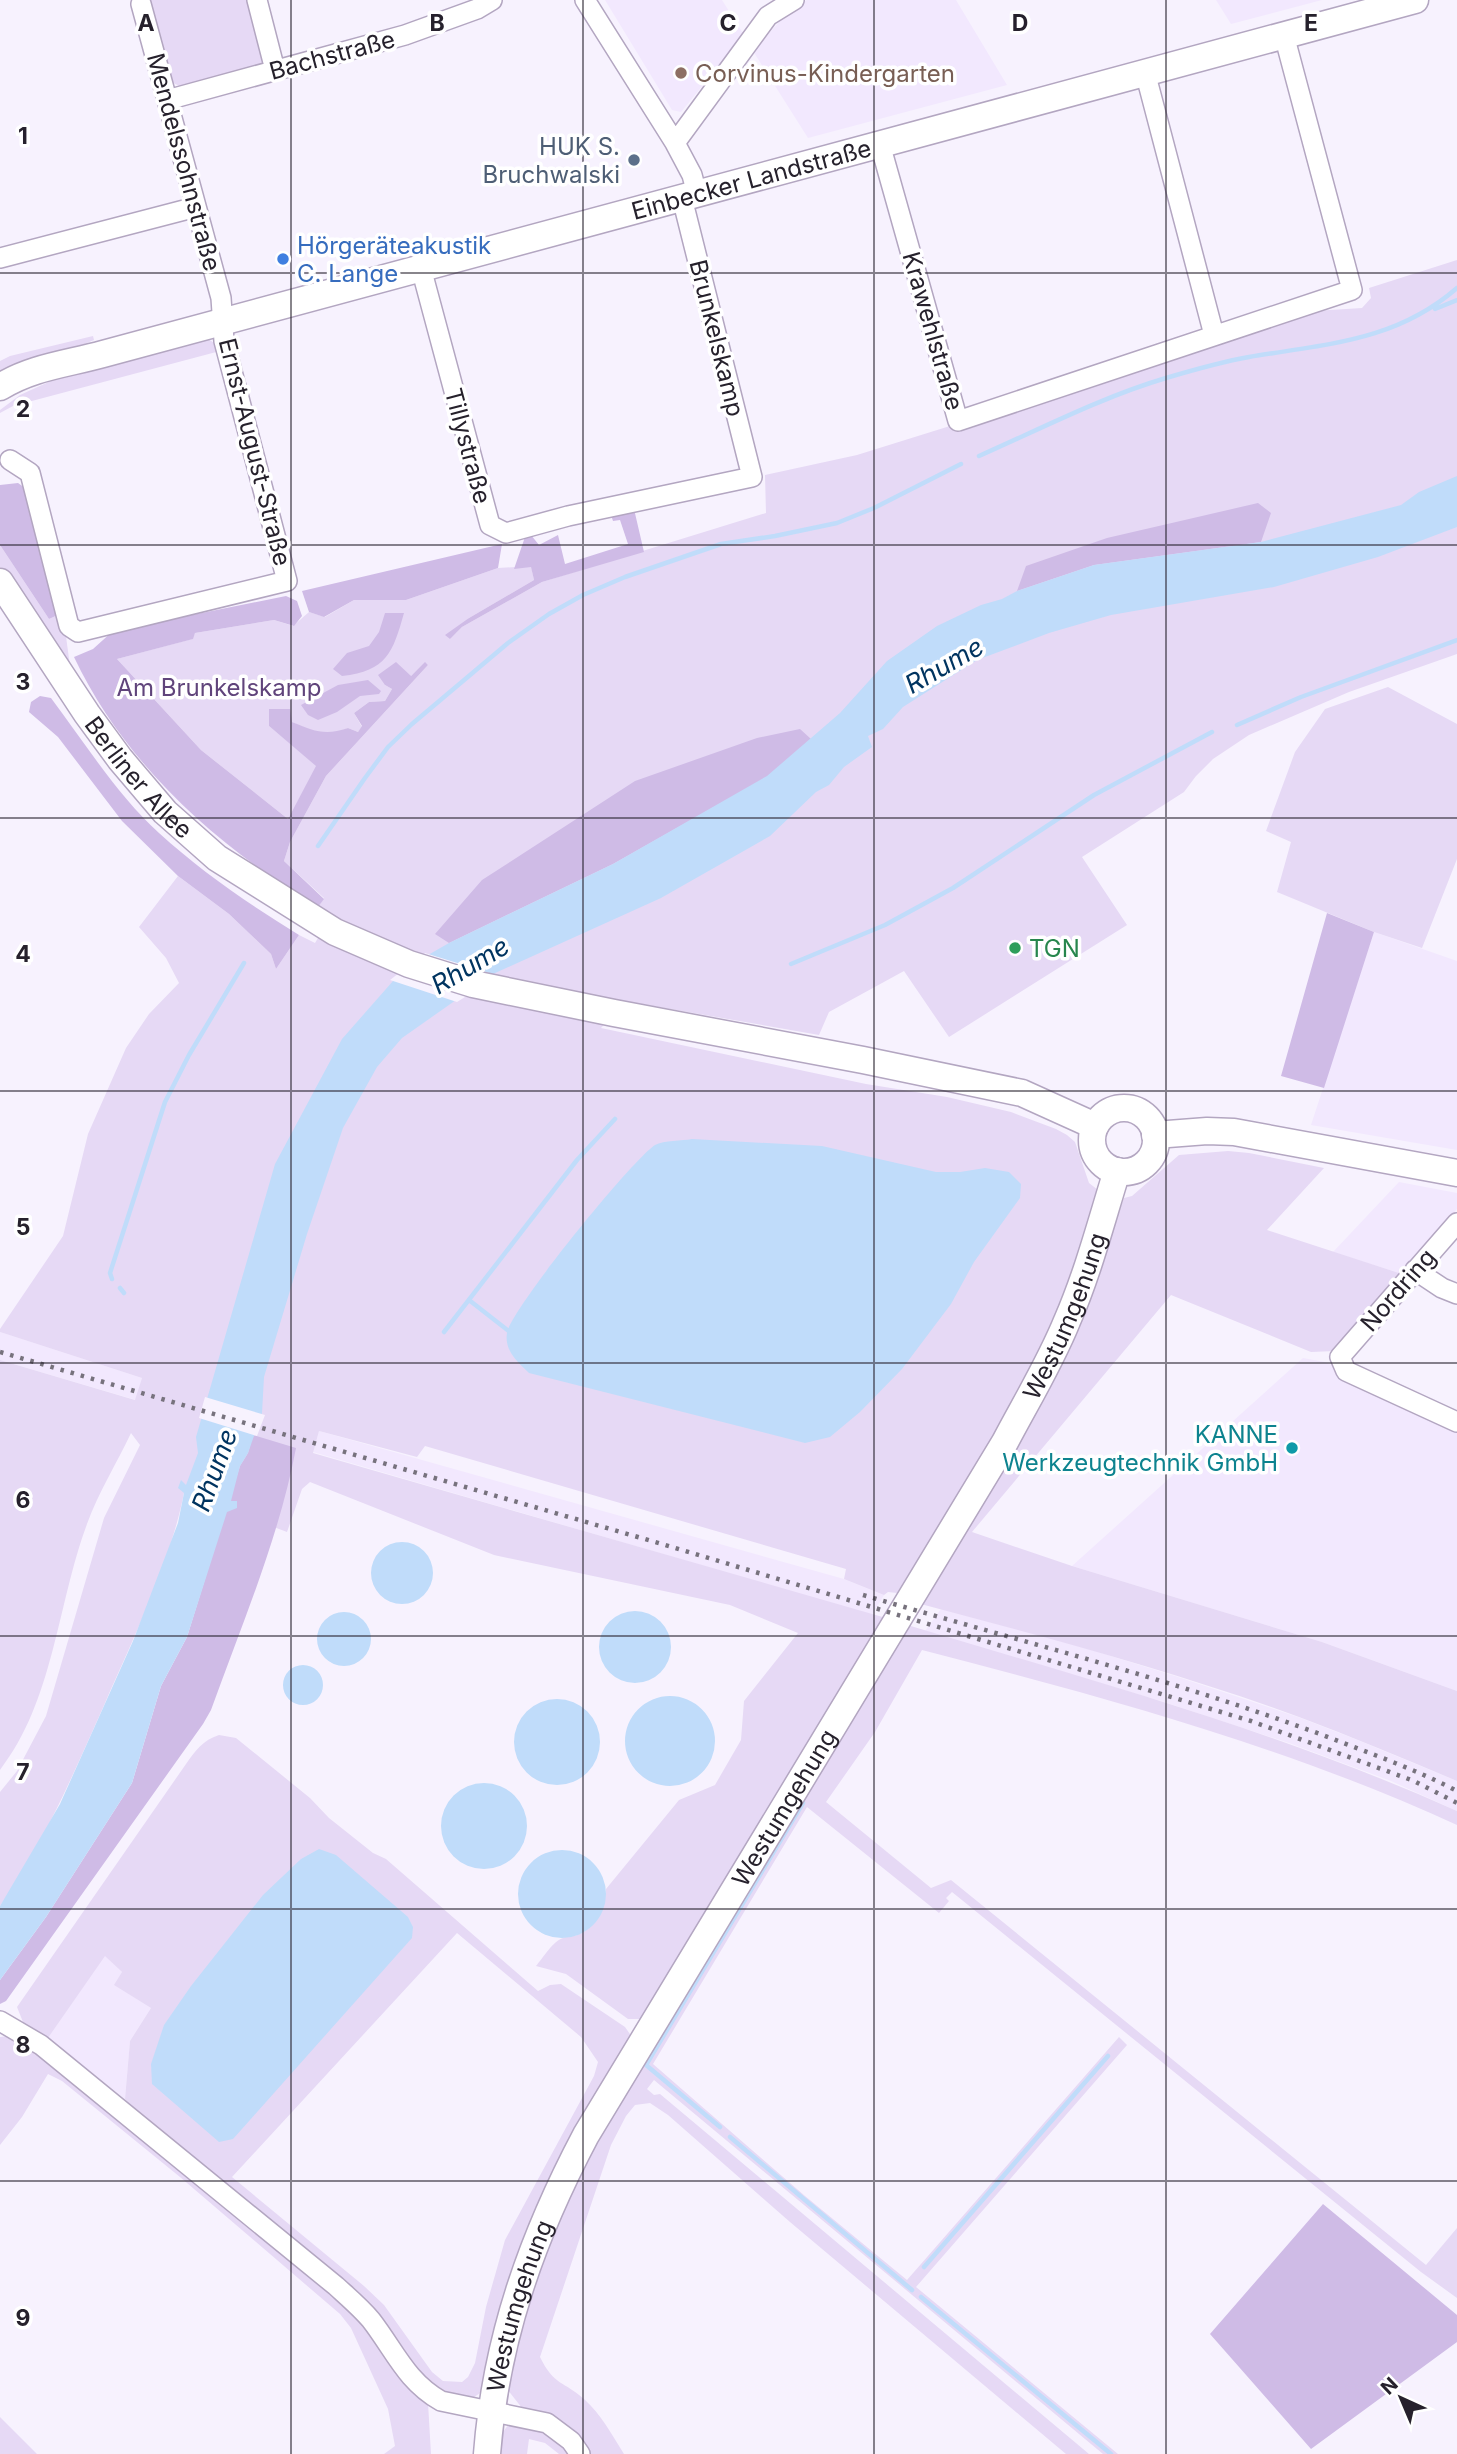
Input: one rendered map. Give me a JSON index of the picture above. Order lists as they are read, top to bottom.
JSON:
{
  "streets": {
    "main road": ["Einbecker Landstraße", "Berliner Allee", "Westumgehung"],
    "street": [
      "Bachstraße",
      "Mendelssohnstraße",
      "Krawehlstraße",
      "Brunkelskamp",
      "Tillystraße",
      "Ernst-August-Straße",
      "Nordring"
    ]
  },
  "crossings": [
    ["Bachstraße", "Mendelssohnstraße"],
    ["Mendelssohnstraße", "Einbecker Landstraße"],
    ["Mendelssohnstraße", "Ernst-August-Straße"],
    ["Einbecker Landstraße", "Krawehlstraße"],
    ["Einbecker Landstraße", "Brunkelskamp"],
    ["Einbecker Landstraße", "Tillystraße"],
    ["Einbecker Landstraße", "Ernst-August-Straße"],
    ["Brunkelskamp", "Tillystraße"],
    ["Berliner Allee", "Westumgehung"]
  ],
  "water": ["Rhume"],
  "parks": ["Am Brunkelskamp"],
  "places": [
    "Corvinus-Kindergarten",
    "HUK S. Bruchwalski",
    "Hörgeräteakustik C. Lange",
    "TGN",
    "KANNE Werkzeugtechnik GmbH"
  ],
  "north": "top left",
  "grid": {
    "columns": [
      "A",
      "B",
      "C",
      "D",
      "E"
    ],
    "rows": [
      "1",
      "2",
      "3",
      "4",
      "5",
      "6",
      "7",
      "8",
      "9"
    ]
  }
}
